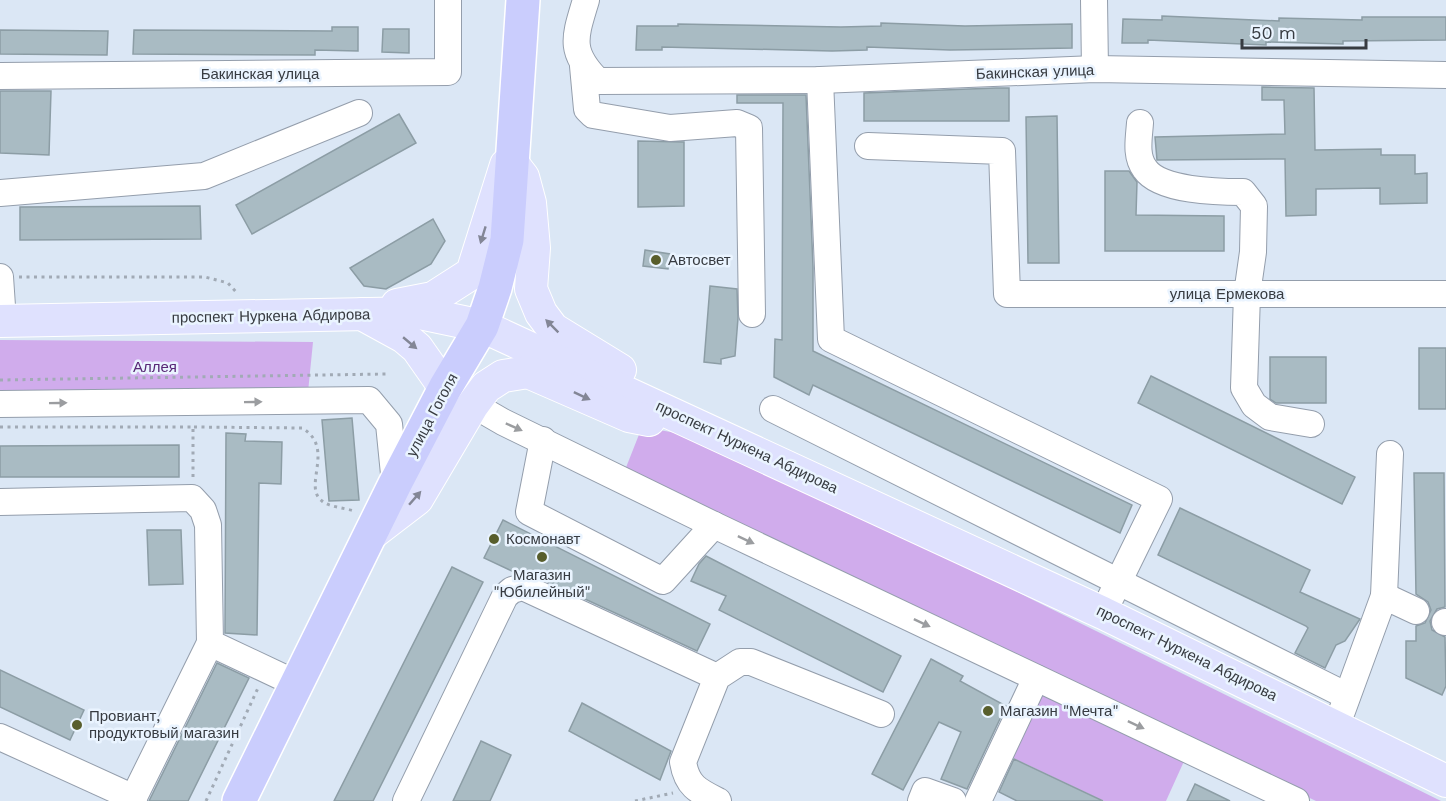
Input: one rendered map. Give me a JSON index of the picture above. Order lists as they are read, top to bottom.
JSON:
{
  "streets": {
    "highway": ["улица Гоголя"],
    "main road": ["проспект Нуркена Абдирова"],
    "street": ["Бакинская улица", "улица Ермекова"]
  },
  "crossings": [
    ["проспект Нуркена Абдирова", "улица Гоголя"]
  ],
  "parks": ["Аллея"],
  "places": [
    "Автосвет",
    "Космонавт",
    "Магазин \"Юбилейный\"",
    "Магазин \"Мечта\"",
    "Провиант, продуктовый магазин"
  ],
  "scale_bar": "50 m"
}
